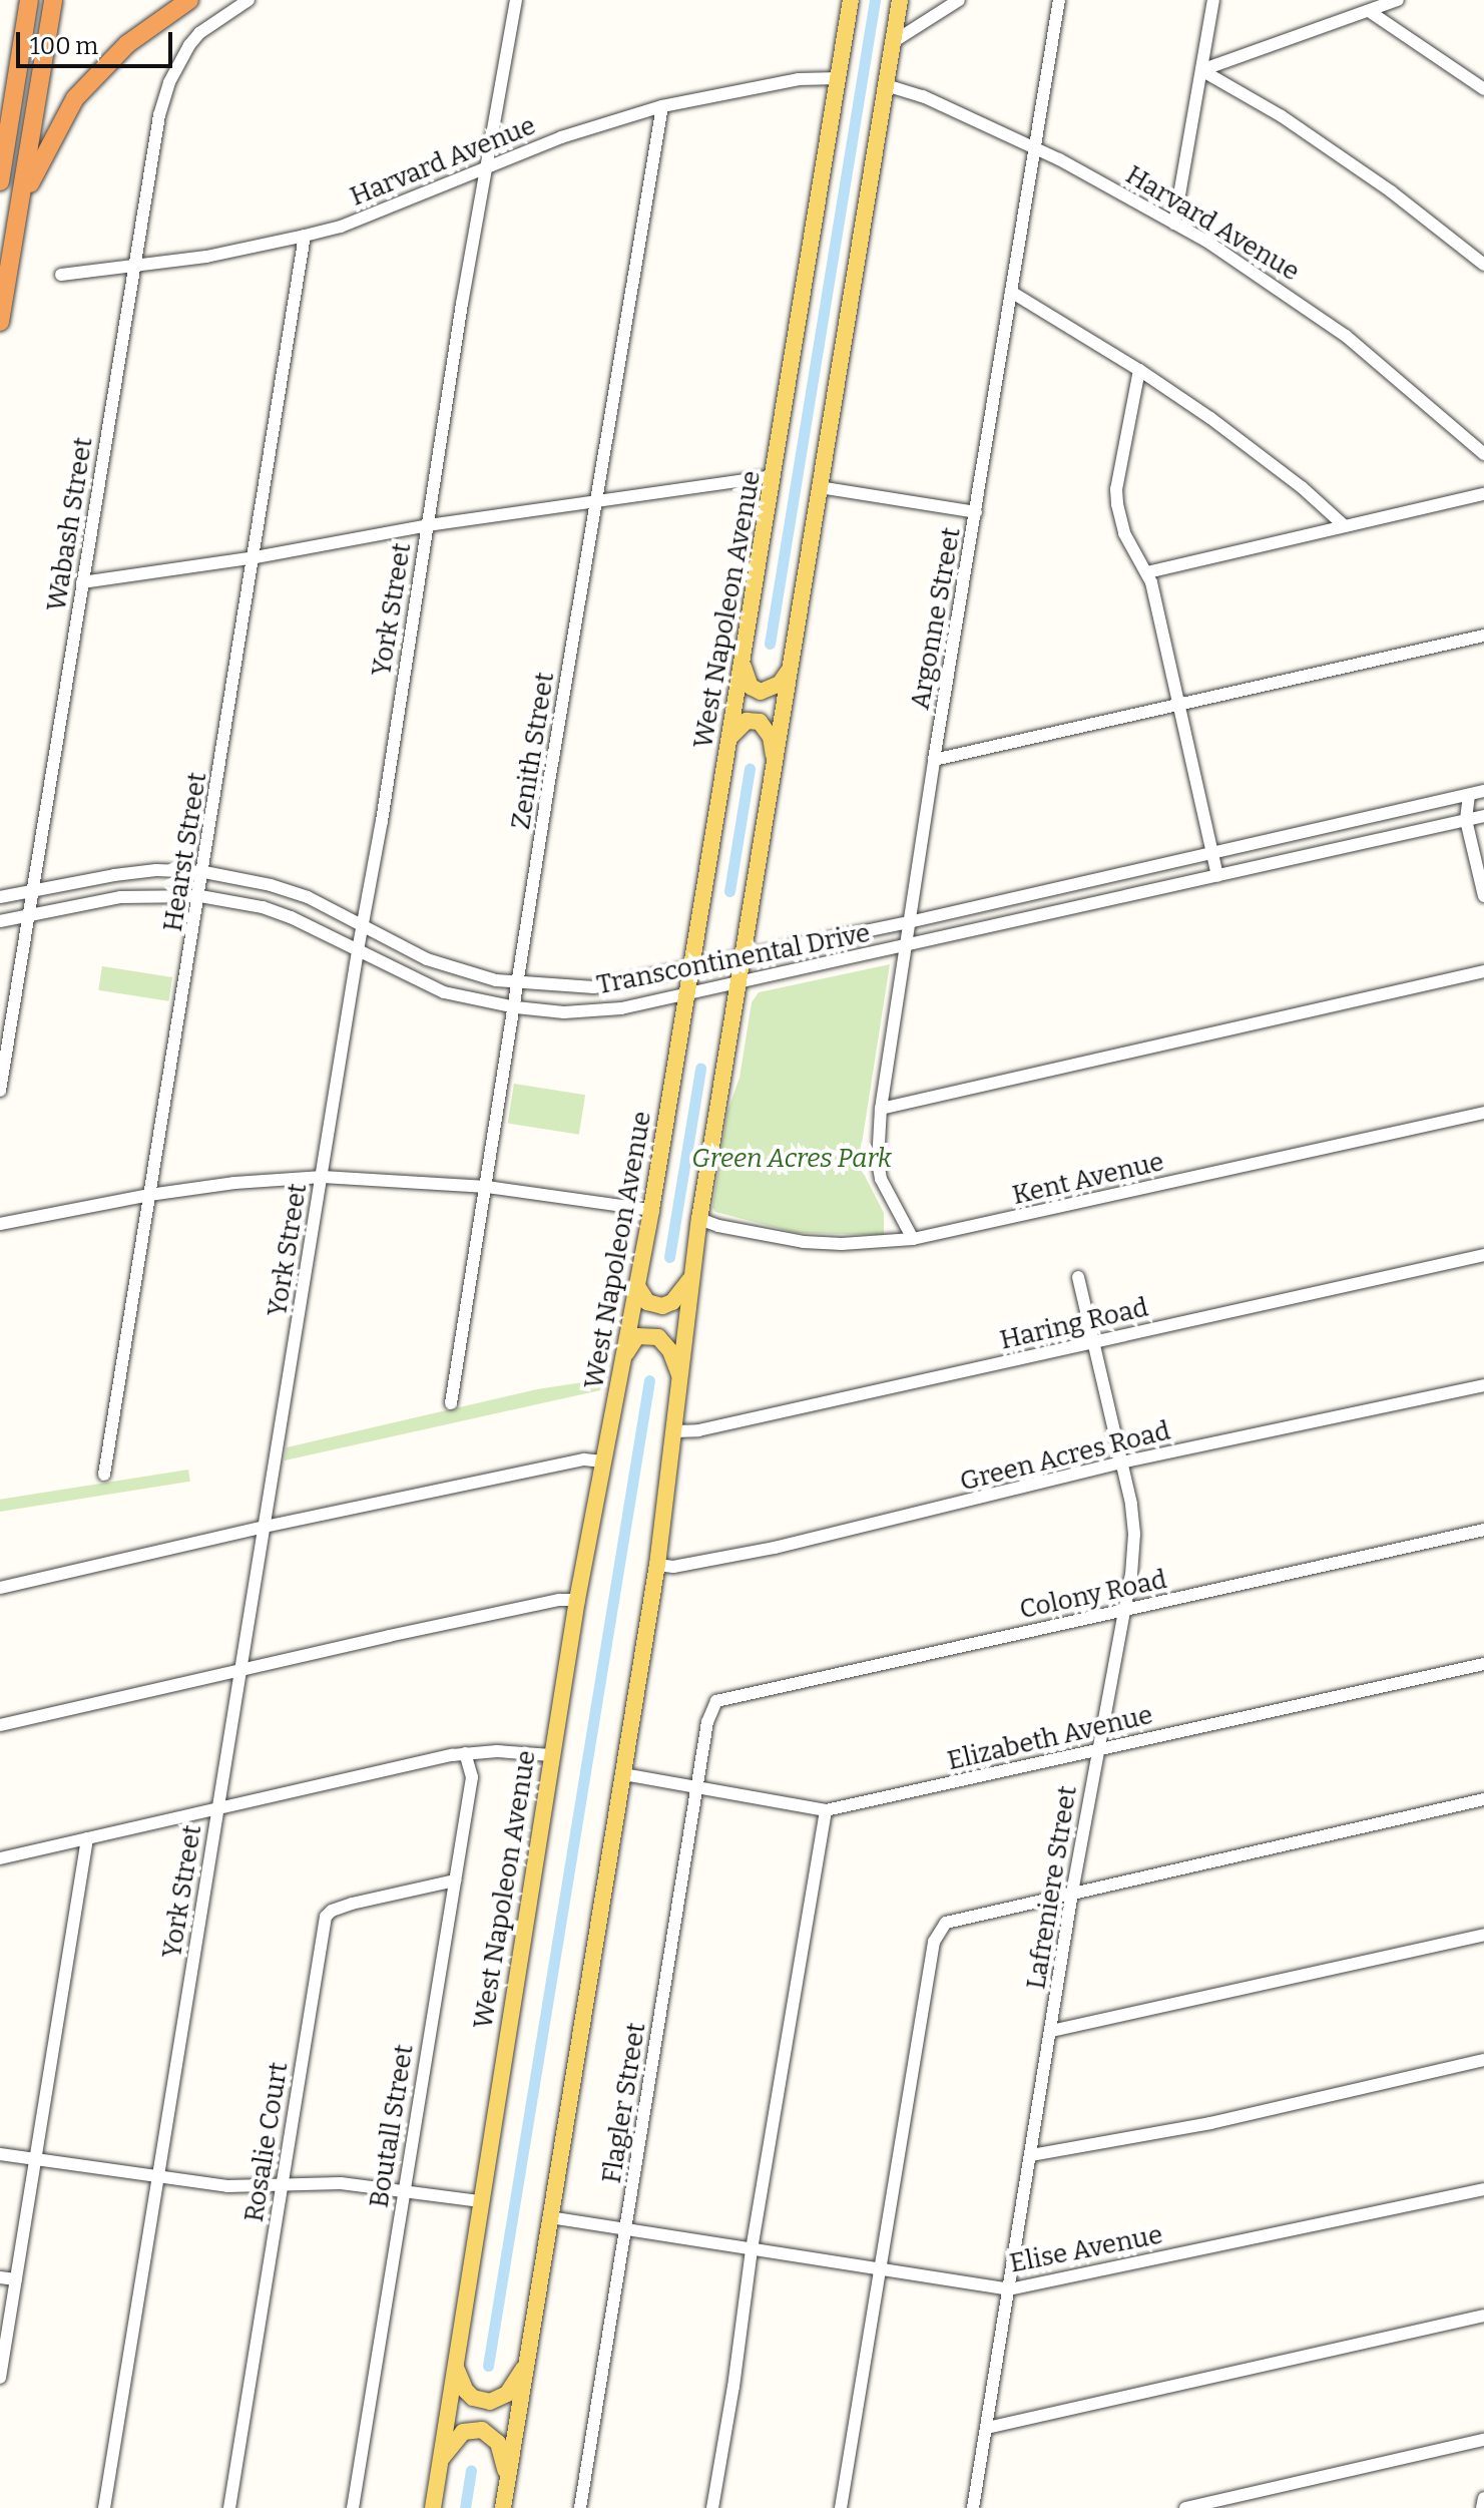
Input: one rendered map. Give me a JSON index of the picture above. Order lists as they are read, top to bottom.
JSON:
{
  "streets": {
    "main road": ["West Napoleon Avenue"],
    "street": [
      "Harvard Avenue",
      "Wabash Street",
      "York Street",
      "Argonne Street",
      "Zenith Street",
      "Hearst Street",
      "Transcontinental Drive",
      "Kent Avenue",
      "Haring Road",
      "Green Acres Road",
      "Colony Road",
      "Elizabeth Avenue",
      "Lafreniere Street",
      "Flagler Street",
      "Boutall Street",
      "Rosalie Court",
      "Elise Avenue"
    ]
  },
  "crossings": [
    ["Harvard Avenue", "Wabash Street"],
    ["Harvard Avenue", "York Street"],
    ["Harvard Avenue", "West Napoleon Avenue"],
    ["Harvard Avenue", "Argonne Street"],
    ["Harvard Avenue", "Zenith Street"],
    ["Harvard Avenue", "Hearst Street"],
    ["Wabash Street", "Transcontinental Drive"],
    ["York Street", "Transcontinental Drive"],
    ["West Napoleon Avenue", "Transcontinental Drive"],
    ["Argonne Street", "Transcontinental Drive"],
    ["Argonne Street", "Kent Avenue"],
    ["Zenith Street", "Transcontinental Drive"],
    ["Hearst Street", "Transcontinental Drive"],
    ["Haring Road", "Lafreniere Street"],
    ["Green Acres Road", "Lafreniere Street"],
    ["Colony Road", "Lafreniere Street"],
    ["Colony Road", "Flagler Street"],
    ["Elizabeth Avenue", "Lafreniere Street"],
    ["Elizabeth Avenue", "Flagler Street"],
    ["Lafreniere Street", "Elise Avenue"],
    ["Flagler Street", "Elise Avenue"],
    ["Boutall Street", "Rosalie Court"]
  ],
  "parks": ["Green Acres Park"],
  "scale_bar": "100 m"
}
